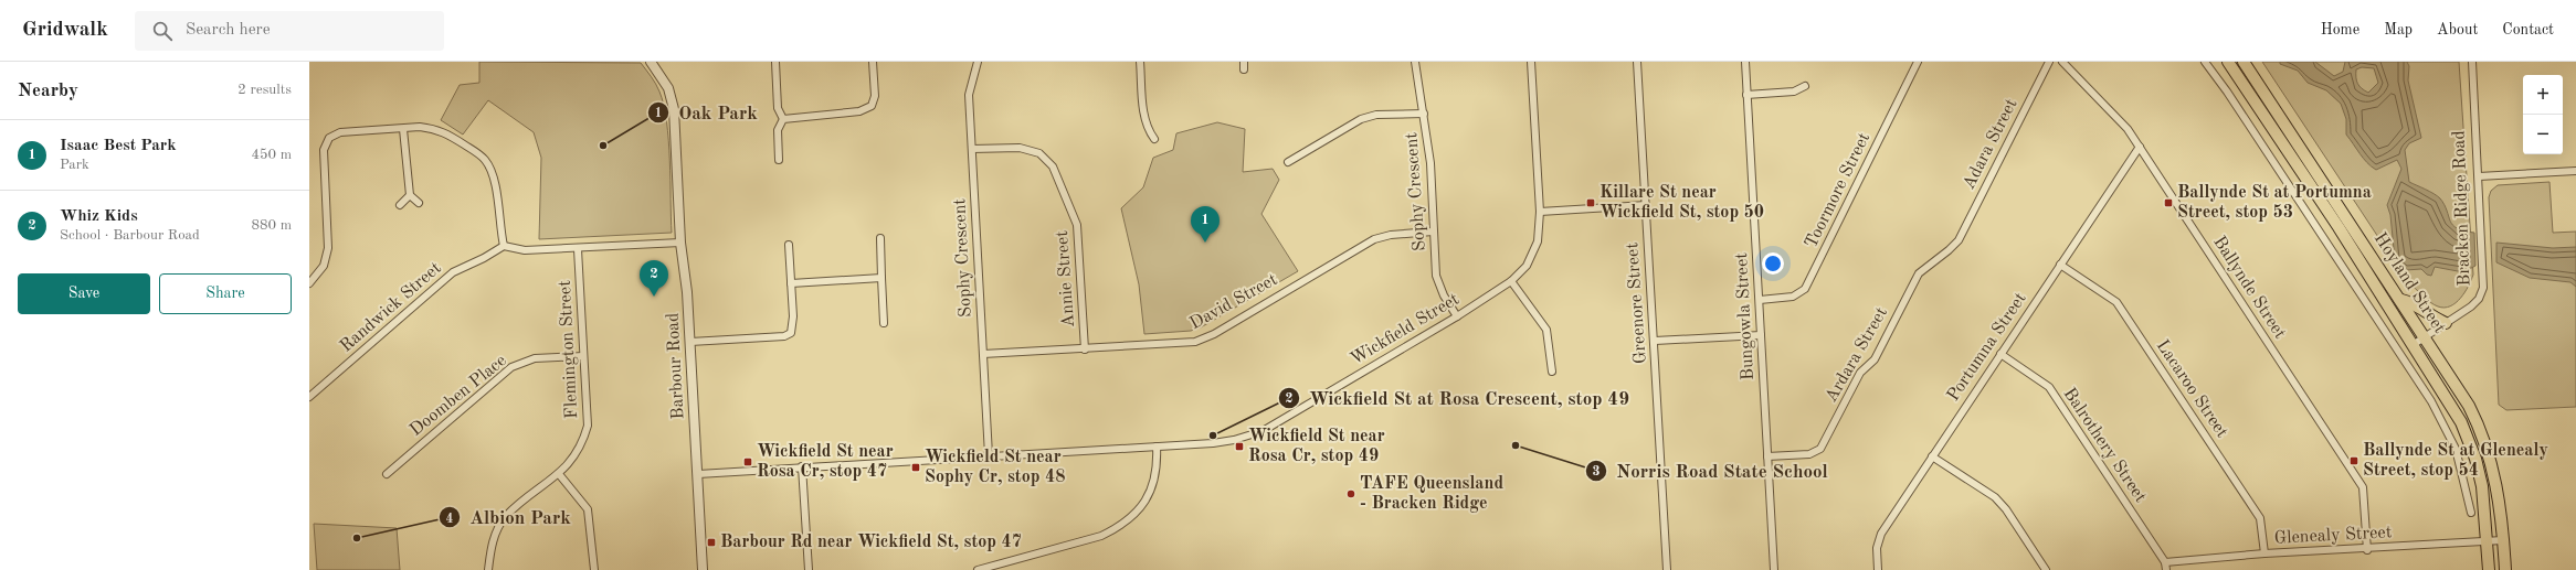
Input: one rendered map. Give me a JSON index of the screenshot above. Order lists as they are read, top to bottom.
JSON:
{
  "streets": {
    "main road": ["Hoyland Street"],
    "street": [
      "Adara Street",
      "Toormore Street",
      "Sophy Crescent",
      "Bracken Ridge Road",
      "Annie Street",
      "Ballynde Street",
      "David Street",
      "Greenore Street",
      "Randwick Street",
      "Bungowla Street",
      "Wickfield Street",
      "Portumna Street",
      "Flemington Street",
      "Ardara Street",
      "Barbour Road",
      "Lacaroo Street",
      "Doomben Place",
      "Balrothery Street",
      "Glenealy Street"
    ]
  },
  "crossings": [
    ["Adara Street", "Ardara Street"],
    ["Toormore Street", "Bungowla Street"],
    ["Sophy Crescent", "Annie Street"],
    ["Sophy Crescent", "David Street"],
    ["Sophy Crescent", "Wickfield Street"],
    ["Bracken Ridge Road", "Hoyland Street"],
    ["Annie Street", "David Street"],
    ["Hoyland Street", "Glenealy Street"],
    ["Ballynde Street", "Portumna Street"],
    ["Ballynde Street", "Glenealy Street"],
    ["Bungowla Street", "Ardara Street"],
    ["Wickfield Street", "Barbour Road"],
    ["Portumna Street", "Lacaroo Street"],
    ["Portumna Street", "Balrothery Street"],
    ["Flemington Street", "Doomben Place"],
    ["Lacaroo Street", "Glenealy Street"],
    ["Balrothery Street", "Glenealy Street"]
  ],
  "places": {
    "other": [
      "Oak Park",
      "Wickfield St at Rosa Crescent, stop 49",
      "Norris Road State School",
      "TAFE Queensland - Bracken Ridge",
      "Albion Park"
    ],
    "transit": [
      "Killare St near Wickfield St, stop 50",
      "Ballynde St at Portumna Street, stop 53",
      "Wickfield St near Rosa Cr, stop 49",
      "Ballynde St at Glenealy Street, stop 54",
      "Wickfield St near Rosa Cr, stop 47",
      "Wickfield St near Sophy Cr, stop 48",
      "Barbour Rd near Wickfield St, stop 47"
    ]
  },
  "page": {
    "header": "Gridwalk",
    "search": "Search here",
    "nav": [
      "Home",
      "Map",
      "About",
      "Contact"
    ],
    "heading": ["Nearby", "2 results"],
    "map_buttons": ["+", "−"],
    "list": [
      {
        "mark": "1",
        "name": "Isaac Best Park",
        "note": "Park",
        "value": "450 m"
      },
      {
        "mark": "2",
        "name": "Whiz Kids",
        "note": "School · Barbour Road",
        "value": "880 m"
      }
    ],
    "pins": ["1", "2"],
    "buttons": ["Save", "Share"]
  }
}
